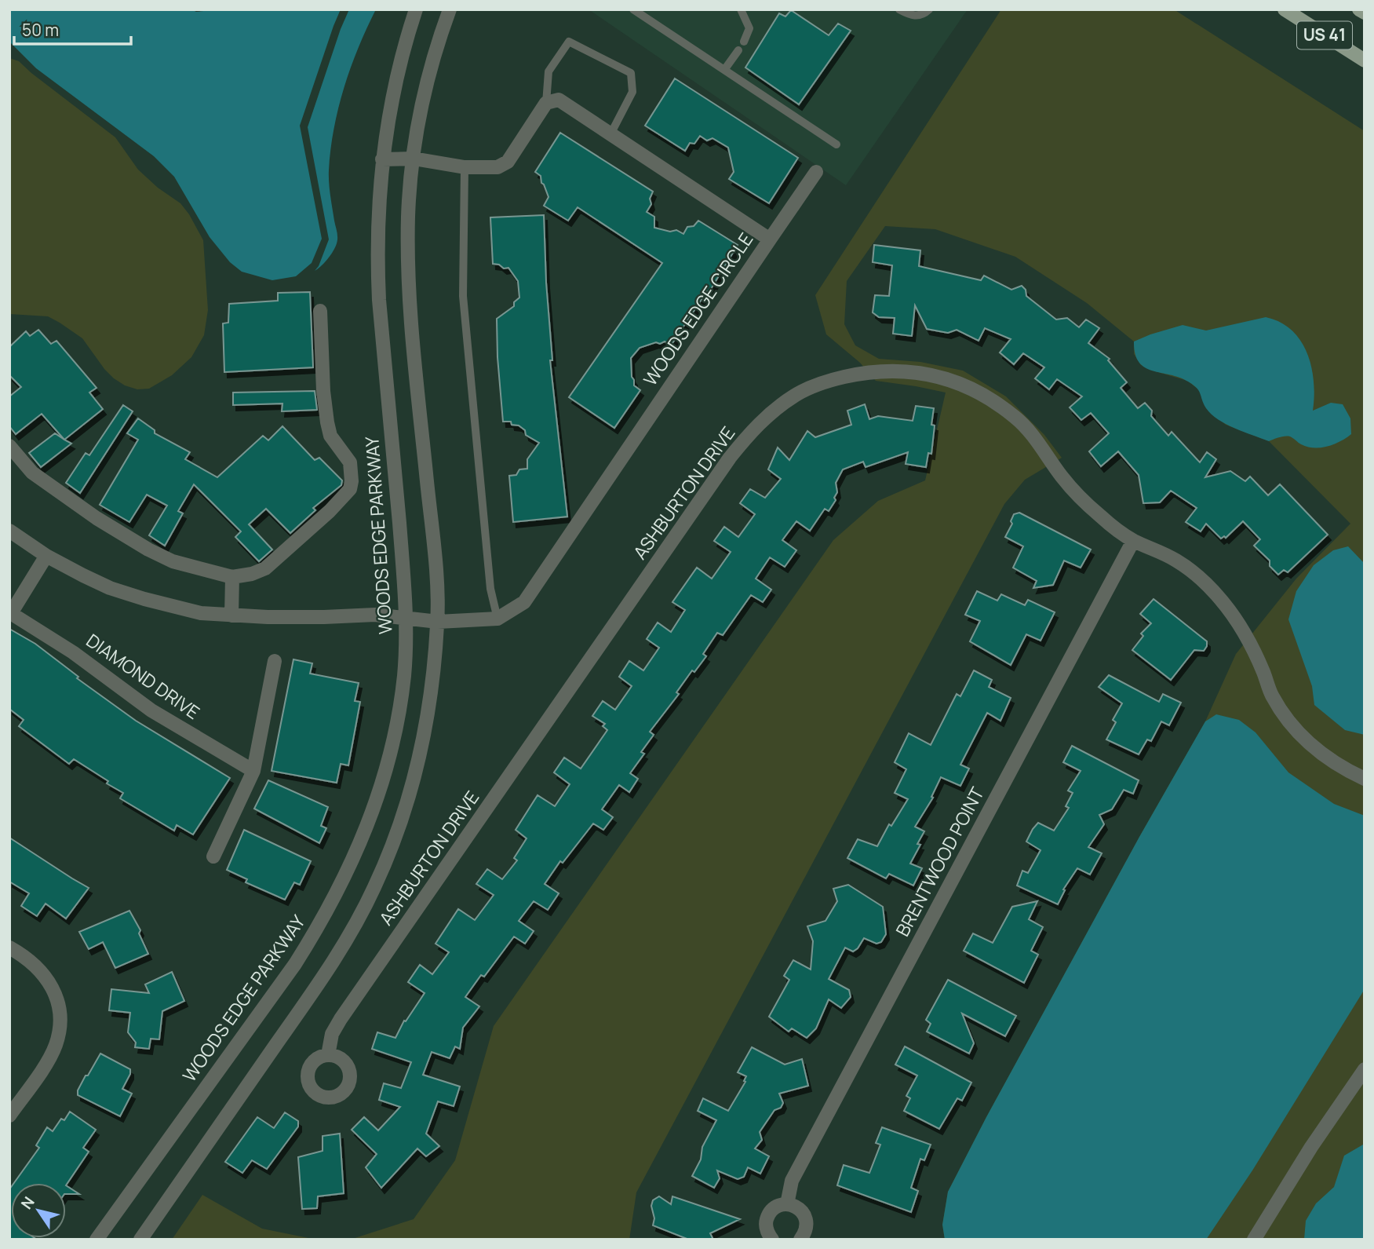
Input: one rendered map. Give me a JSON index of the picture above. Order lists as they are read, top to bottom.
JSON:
{
  "streets": {
    "main road": ["US 41"],
    "street": [
      "WOODS EDGE CIRCLE",
      "ASHBURTON DRIVE",
      "WOODS EDGE PARKWAY",
      "DIAMOND DRIVE",
      "BRENTWOOD POINT"
    ]
  },
  "crossings": [
    ["WOODS EDGE CIRCLE", "WOODS EDGE PARKWAY"],
    ["WOODS EDGE CIRCLE", "DIAMOND DRIVE"],
    ["ASHBURTON DRIVE", "BRENTWOOD POINT"]
  ],
  "scale_bar": "50 m",
  "north": "top left"
}
